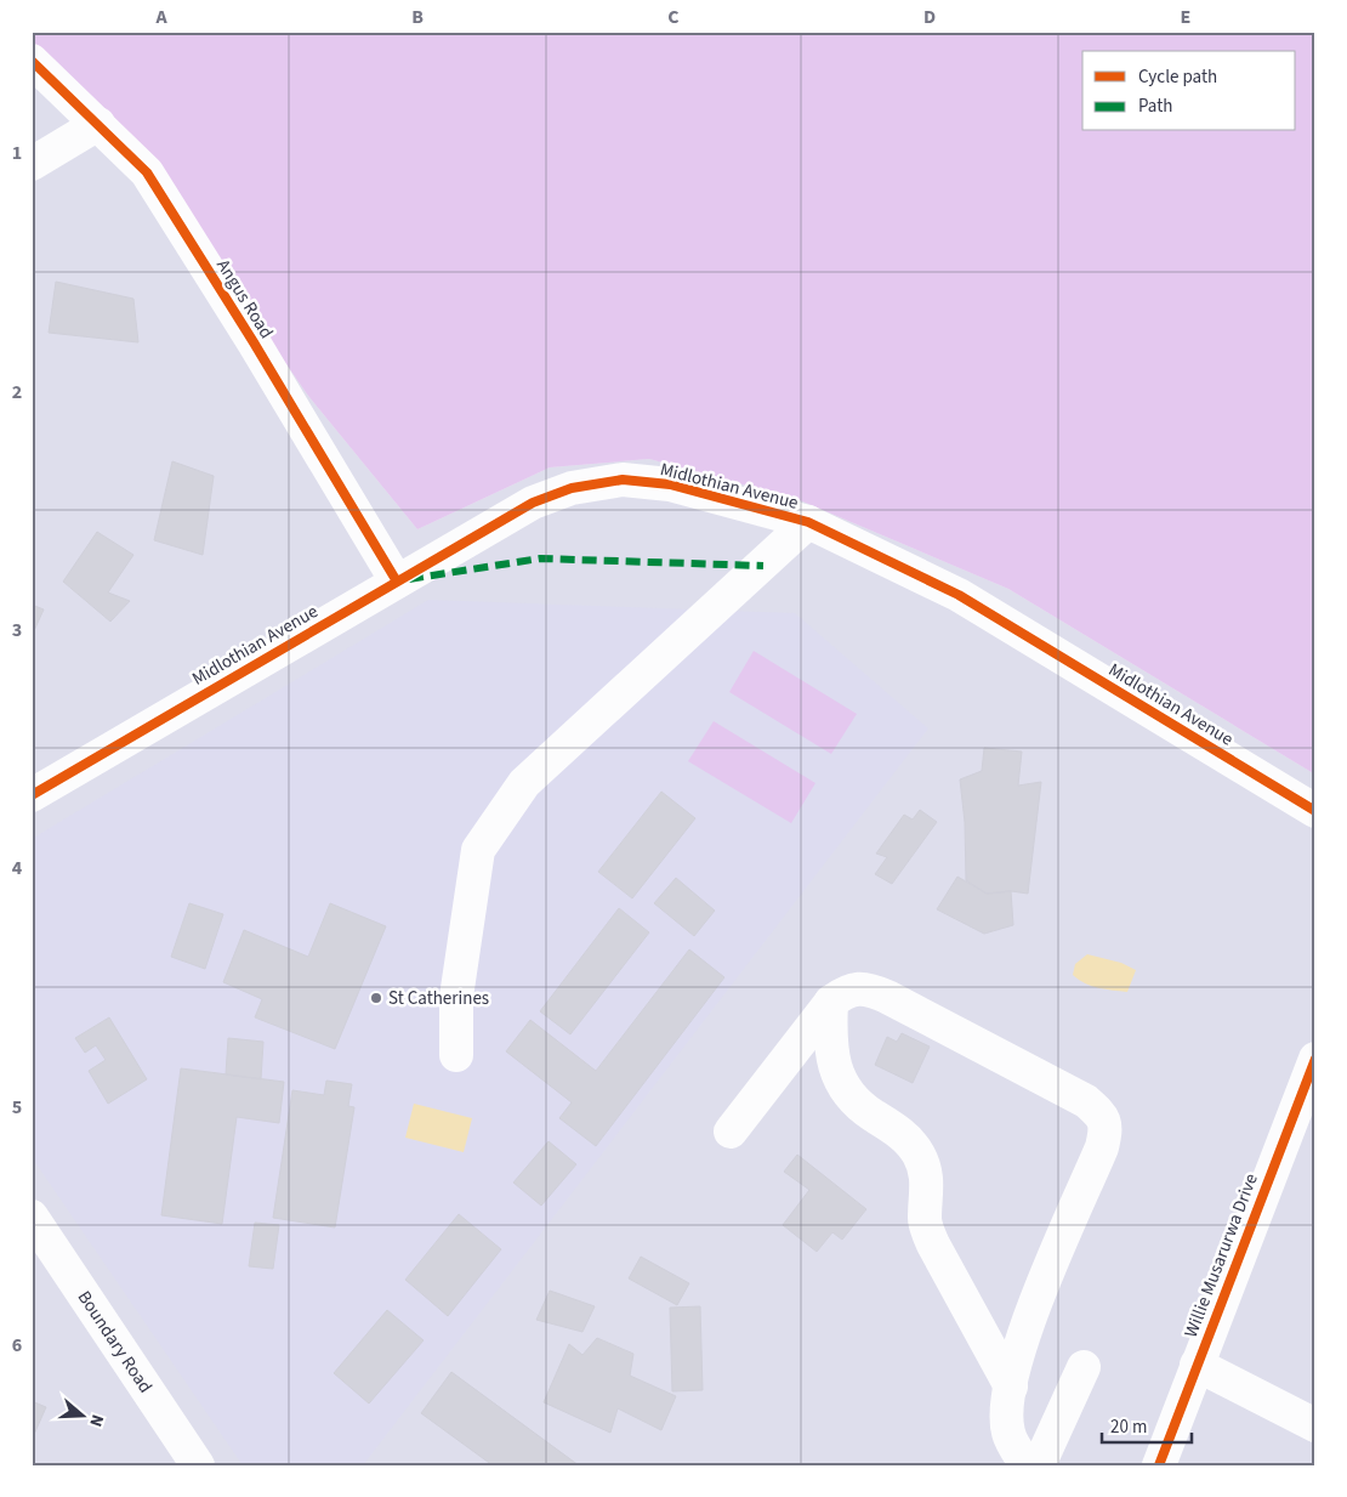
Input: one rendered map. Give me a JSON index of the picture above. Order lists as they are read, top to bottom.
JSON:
{
  "streets": {
    "street": [
      "Angus Road",
      "Midlothian Avenue",
      "Willie Musarurwa Drive",
      "Boundary Road"
    ]
  },
  "crossings": [
    ["Angus Road", "Midlothian Avenue"]
  ],
  "places": ["St Catherines"],
  "legend": ["Cycle path", "Path"],
  "scale_bar": "20 m",
  "north": "right",
  "grid": {
    "columns": [
      "A",
      "B",
      "C",
      "D",
      "E"
    ],
    "rows": [
      "1",
      "2",
      "3",
      "4",
      "5",
      "6"
    ]
  }
}
